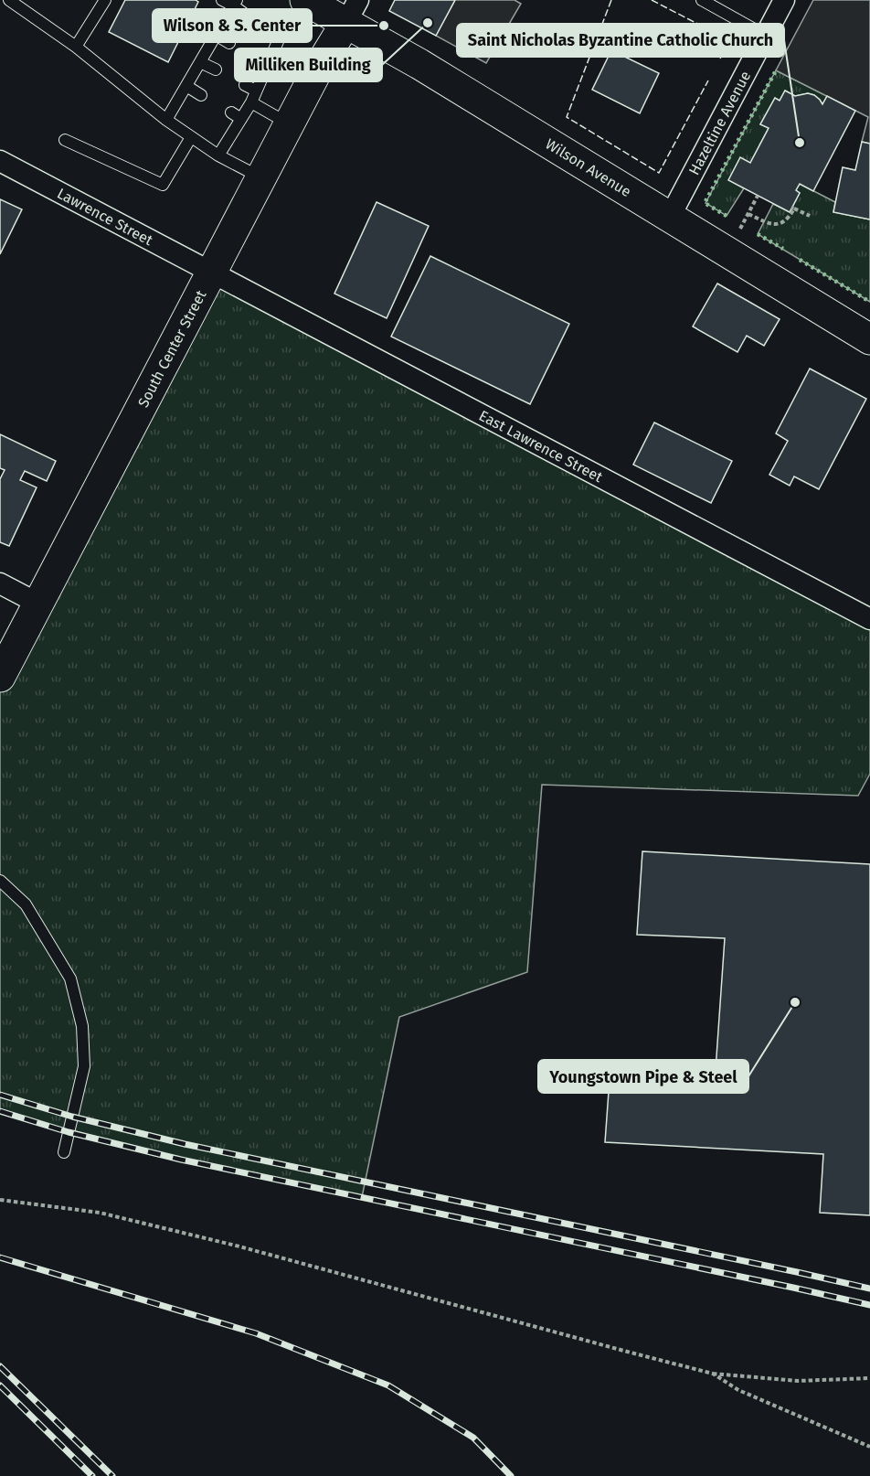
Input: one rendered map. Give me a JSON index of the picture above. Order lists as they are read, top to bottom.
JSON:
{
  "streets": {
    "main road": ["Wilson Avenue", "South Center Street"],
    "street": ["Hazeltine Avenue", "Lawrence Street", "East Lawrence Street"]
  },
  "crossings": [
    ["Hazeltine Avenue", "Wilson Avenue"],
    ["Wilson Avenue", "South Center Street"],
    ["Lawrence Street", "South Center Street"],
    ["Lawrence Street", "East Lawrence Street"],
    ["South Center Street", "East Lawrence Street"]
  ],
  "places": [
    "Milliken Building",
    "Wilson & S. Center",
    "Saint Nicholas Byzantine Catholic Church",
    "Youngstown Pipe & Steel"
  ]
}
